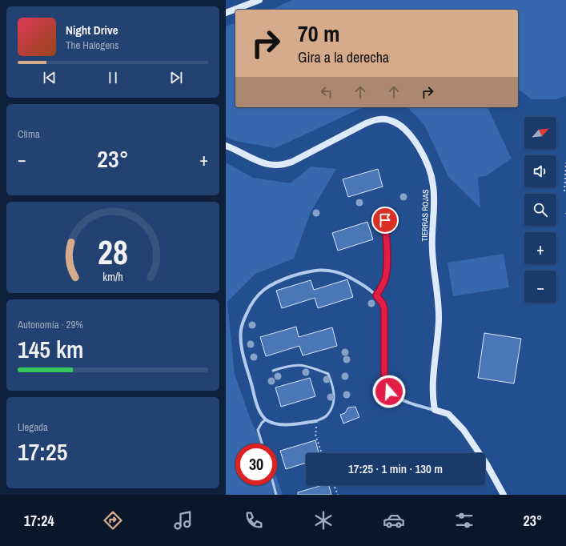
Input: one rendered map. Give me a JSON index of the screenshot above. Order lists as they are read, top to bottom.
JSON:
{
  "streets": {
    "street": ["TIERRAS ROJAS"]
  },
  "north": "top right",
  "page": {
    "turn": ["70 m", "Gira a la derecha"],
    "song": ["Night Drive", "The Halogens"],
    "tile": [
      "Clima",
      ["Autonomía · 29%", "145 km"],
      ["Llegada", "17:25"]
    ],
    "map_buttons": ["+", "−"],
    "heat": ["−", "23°", "+"],
    "limit": "30",
    "trip": "17:25 · 1 min · 130 m",
    "tabs": ["17:24", "23°"],
    "gauge": ["28", "km/h"]
  }
}
